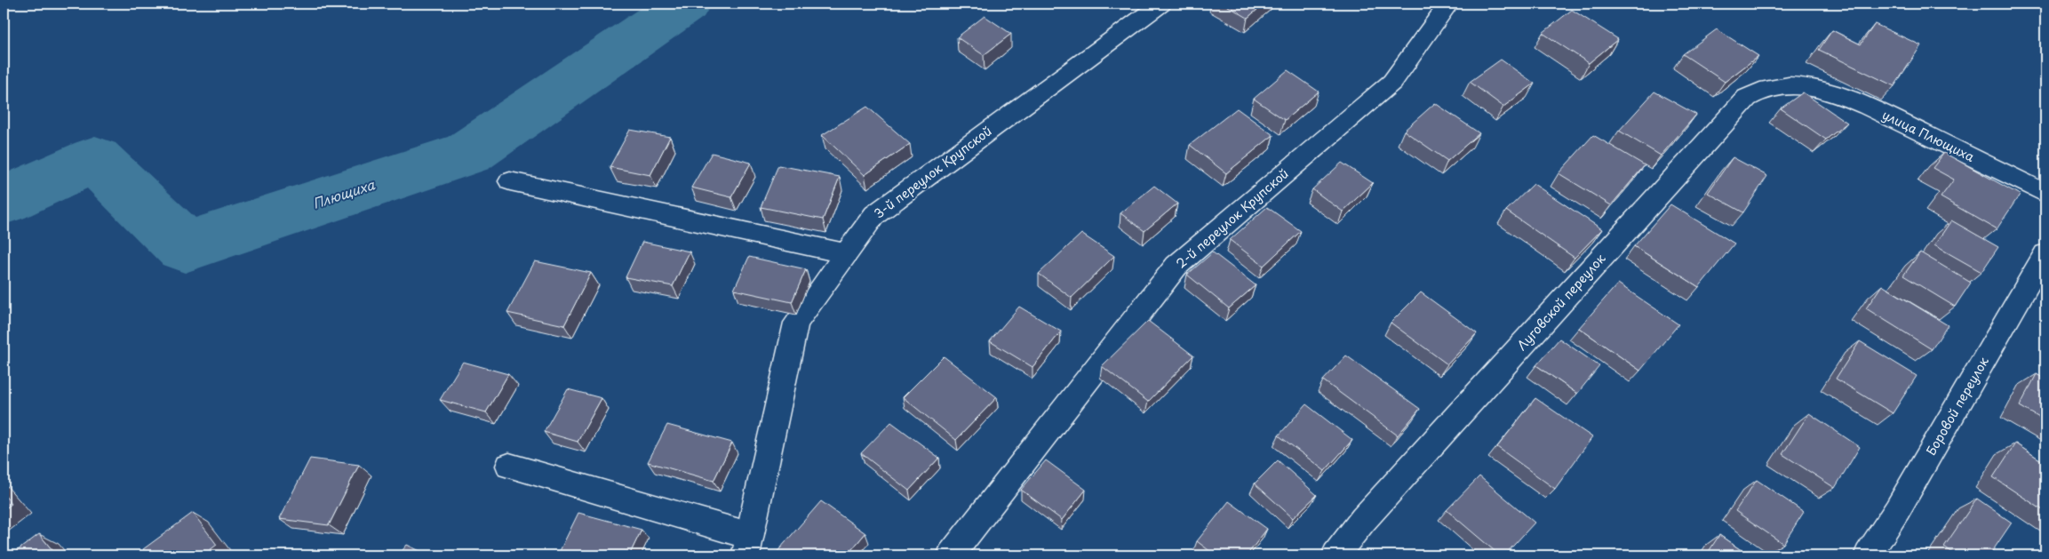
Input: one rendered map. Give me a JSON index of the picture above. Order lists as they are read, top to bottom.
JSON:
{
  "streets": {
    "street": [
      "улица Плющиха",
      "3-й переулок Крупской",
      "2-й переулок Крупской",
      "Луговской переулок",
      "Боровой переулок"
    ]
  },
  "crossings": [
    ["улица Плющиха", "Луговской переулок"]
  ],
  "water": ["Плющиха"]
}
